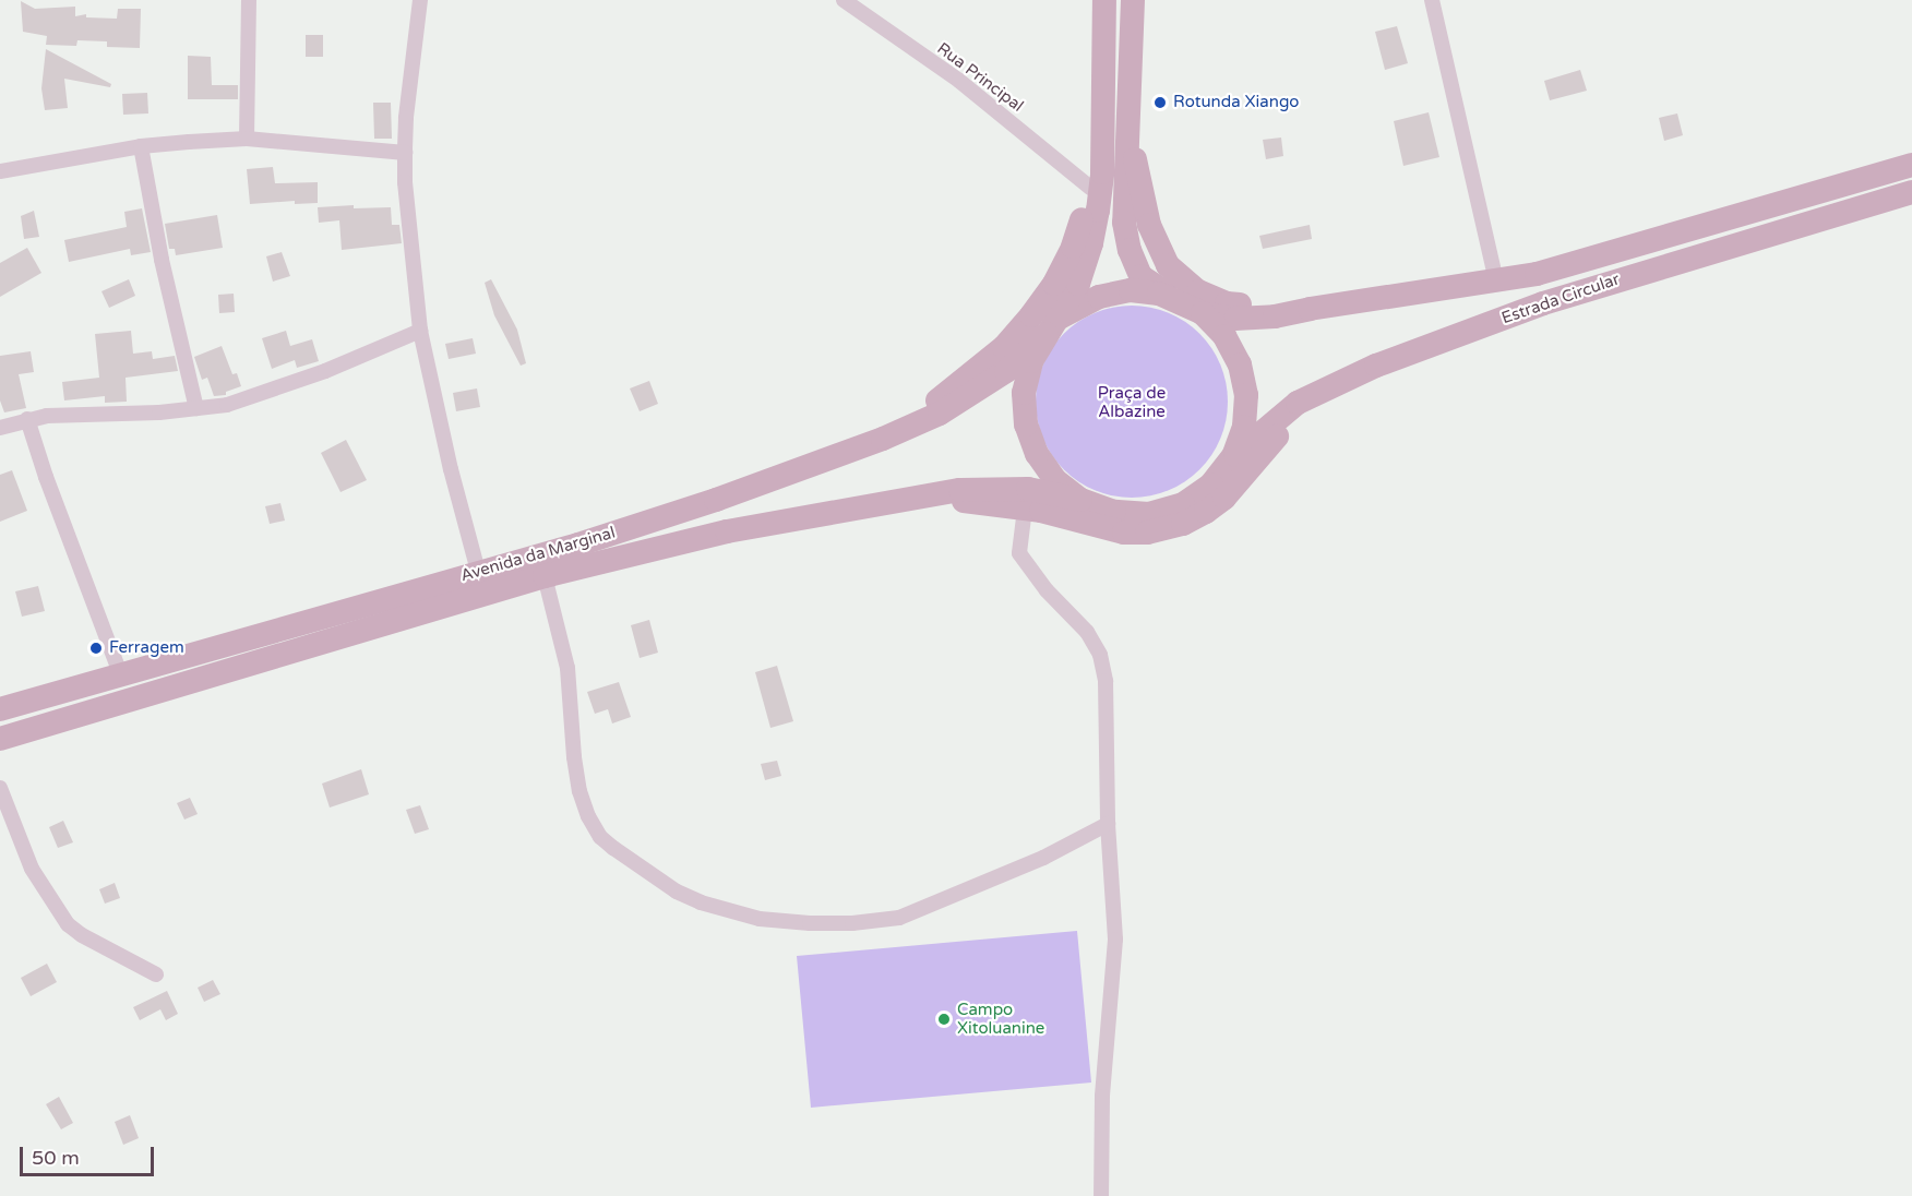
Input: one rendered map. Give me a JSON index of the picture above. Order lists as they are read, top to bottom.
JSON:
{
  "streets": {
    "main road": ["Estrada Circular", "Avenida da Marginal"],
    "street": ["Rua Principal"]
  },
  "crossings": [
    ["Estrada Circular", "Avenida da Marginal"]
  ],
  "parks": ["Praça de Albazine"],
  "places": ["Rotunda Xiango", "Ferragem", "Campo Xitoluanine"],
  "scale_bar": "50 m"
}
